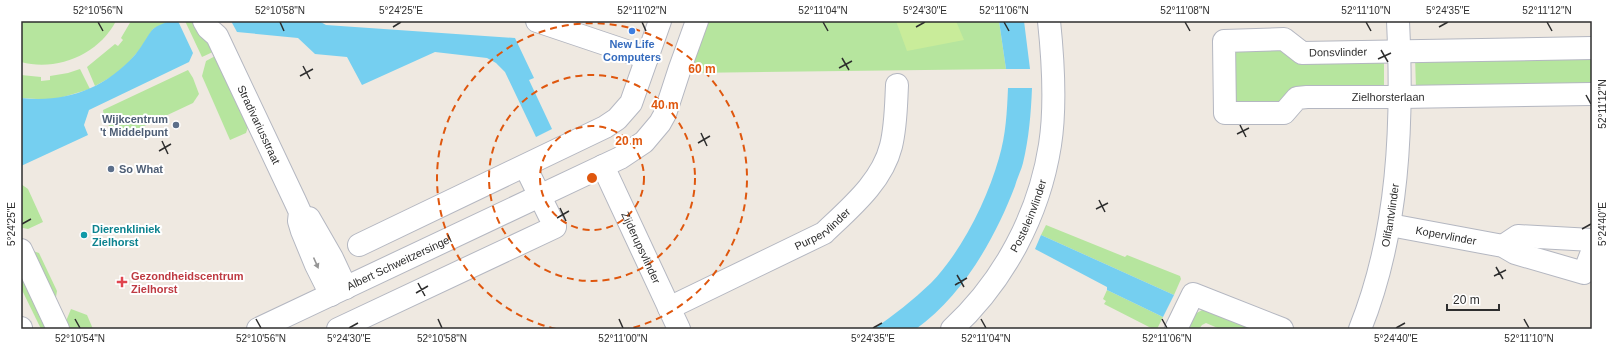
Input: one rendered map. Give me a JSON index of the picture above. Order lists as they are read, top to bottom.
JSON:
{
  "streets": {
    "street": [
      "Donsvlinder",
      "Zielhorsterlaan",
      "Stradivariusstraat",
      "Posteleinvlinder",
      "Olifantvlinder",
      "Purpervlinder",
      "Kopervlinder",
      "Zijderupsvlinder",
      "Albert Schweitzersingel"
    ]
  },
  "crossings": [
    ["Donsvlinder", "Zielhorsterlaan"],
    ["Donsvlinder", "Olifantvlinder"],
    ["Zielhorsterlaan", "Olifantvlinder"],
    ["Stradivariusstraat", "Albert Schweitzersingel"],
    ["Olifantvlinder", "Kopervlinder"],
    ["Purpervlinder", "Zijderupsvlinder"],
    ["Zijderupsvlinder", "Albert Schweitzersingel"]
  ],
  "places": {
    "other": [
      "New Life Computers",
      "Wijkcentrum 't Middelpunt",
      "So What",
      "Dierenkliniek Zielhorst"
    ],
    "health": ["Gezondheidscentrum Zielhorst"]
  },
  "scale_bar": "20 m",
  "coordinates": [
    "52°10'56\"N",
    "52°10'58\"N",
    "5°24'25\"E",
    "52°11'02\"N",
    "52°11'04\"N",
    "5°24'30\"E",
    "52°11'06\"N",
    "52°11'08\"N",
    "52°11'10\"N",
    "5°24'35\"E",
    "52°11'12\"N",
    "5°24'40\"E",
    "52°10'54\"N",
    "52°11'00\"N"
  ],
  "rings": ["60 m", "40 m", "20 m"]
}
